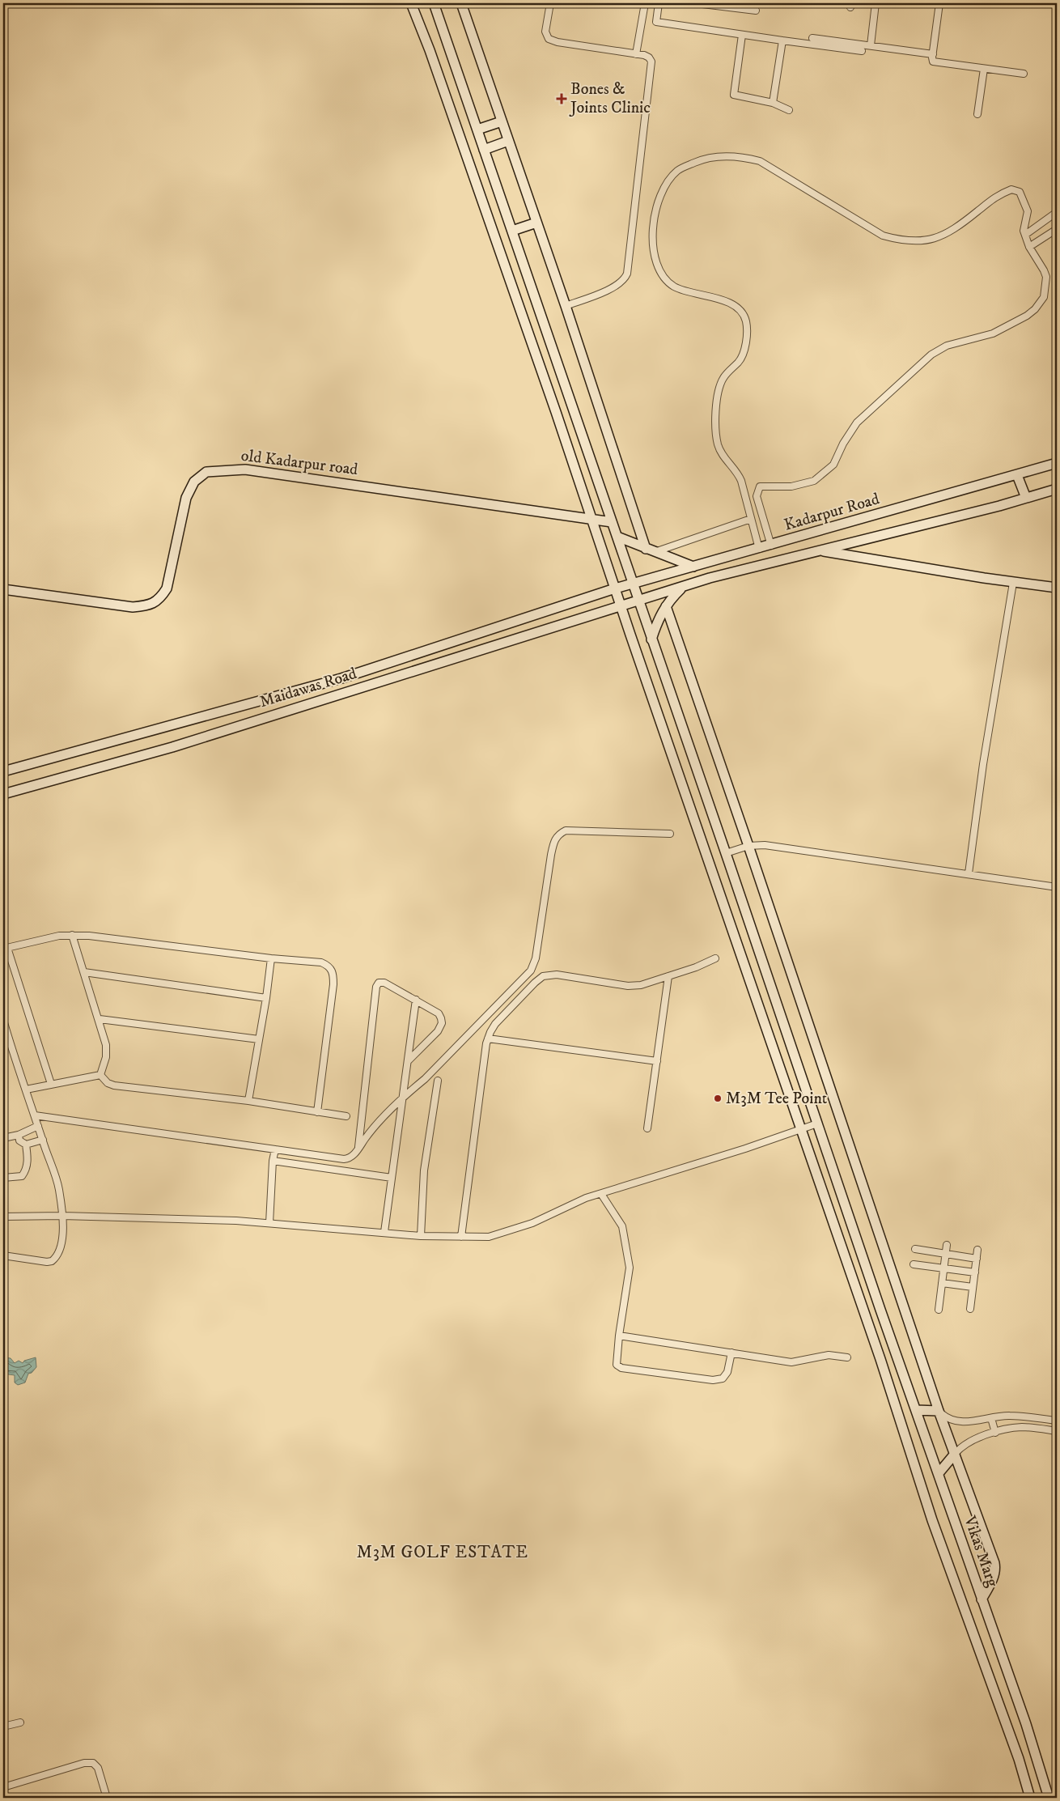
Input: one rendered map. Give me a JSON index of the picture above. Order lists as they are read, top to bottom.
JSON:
{
  "streets": {
    "street": [
      "old Kadarpur road",
      "Kadarpur Road",
      "Maidawas Road",
      "Vikas Marg"
    ]
  },
  "crossings": [
    ["old Kadarpur road", "Vikas Marg"],
    ["Kadarpur Road", "Maidawas Road"],
    ["Kadarpur Road", "Vikas Marg"]
  ],
  "districts": ["M3M GOLF ESTATE"],
  "places": {
    "health": ["Bones & Joints Clinic"],
    "other": ["M3M Tee Point"]
  }
}
